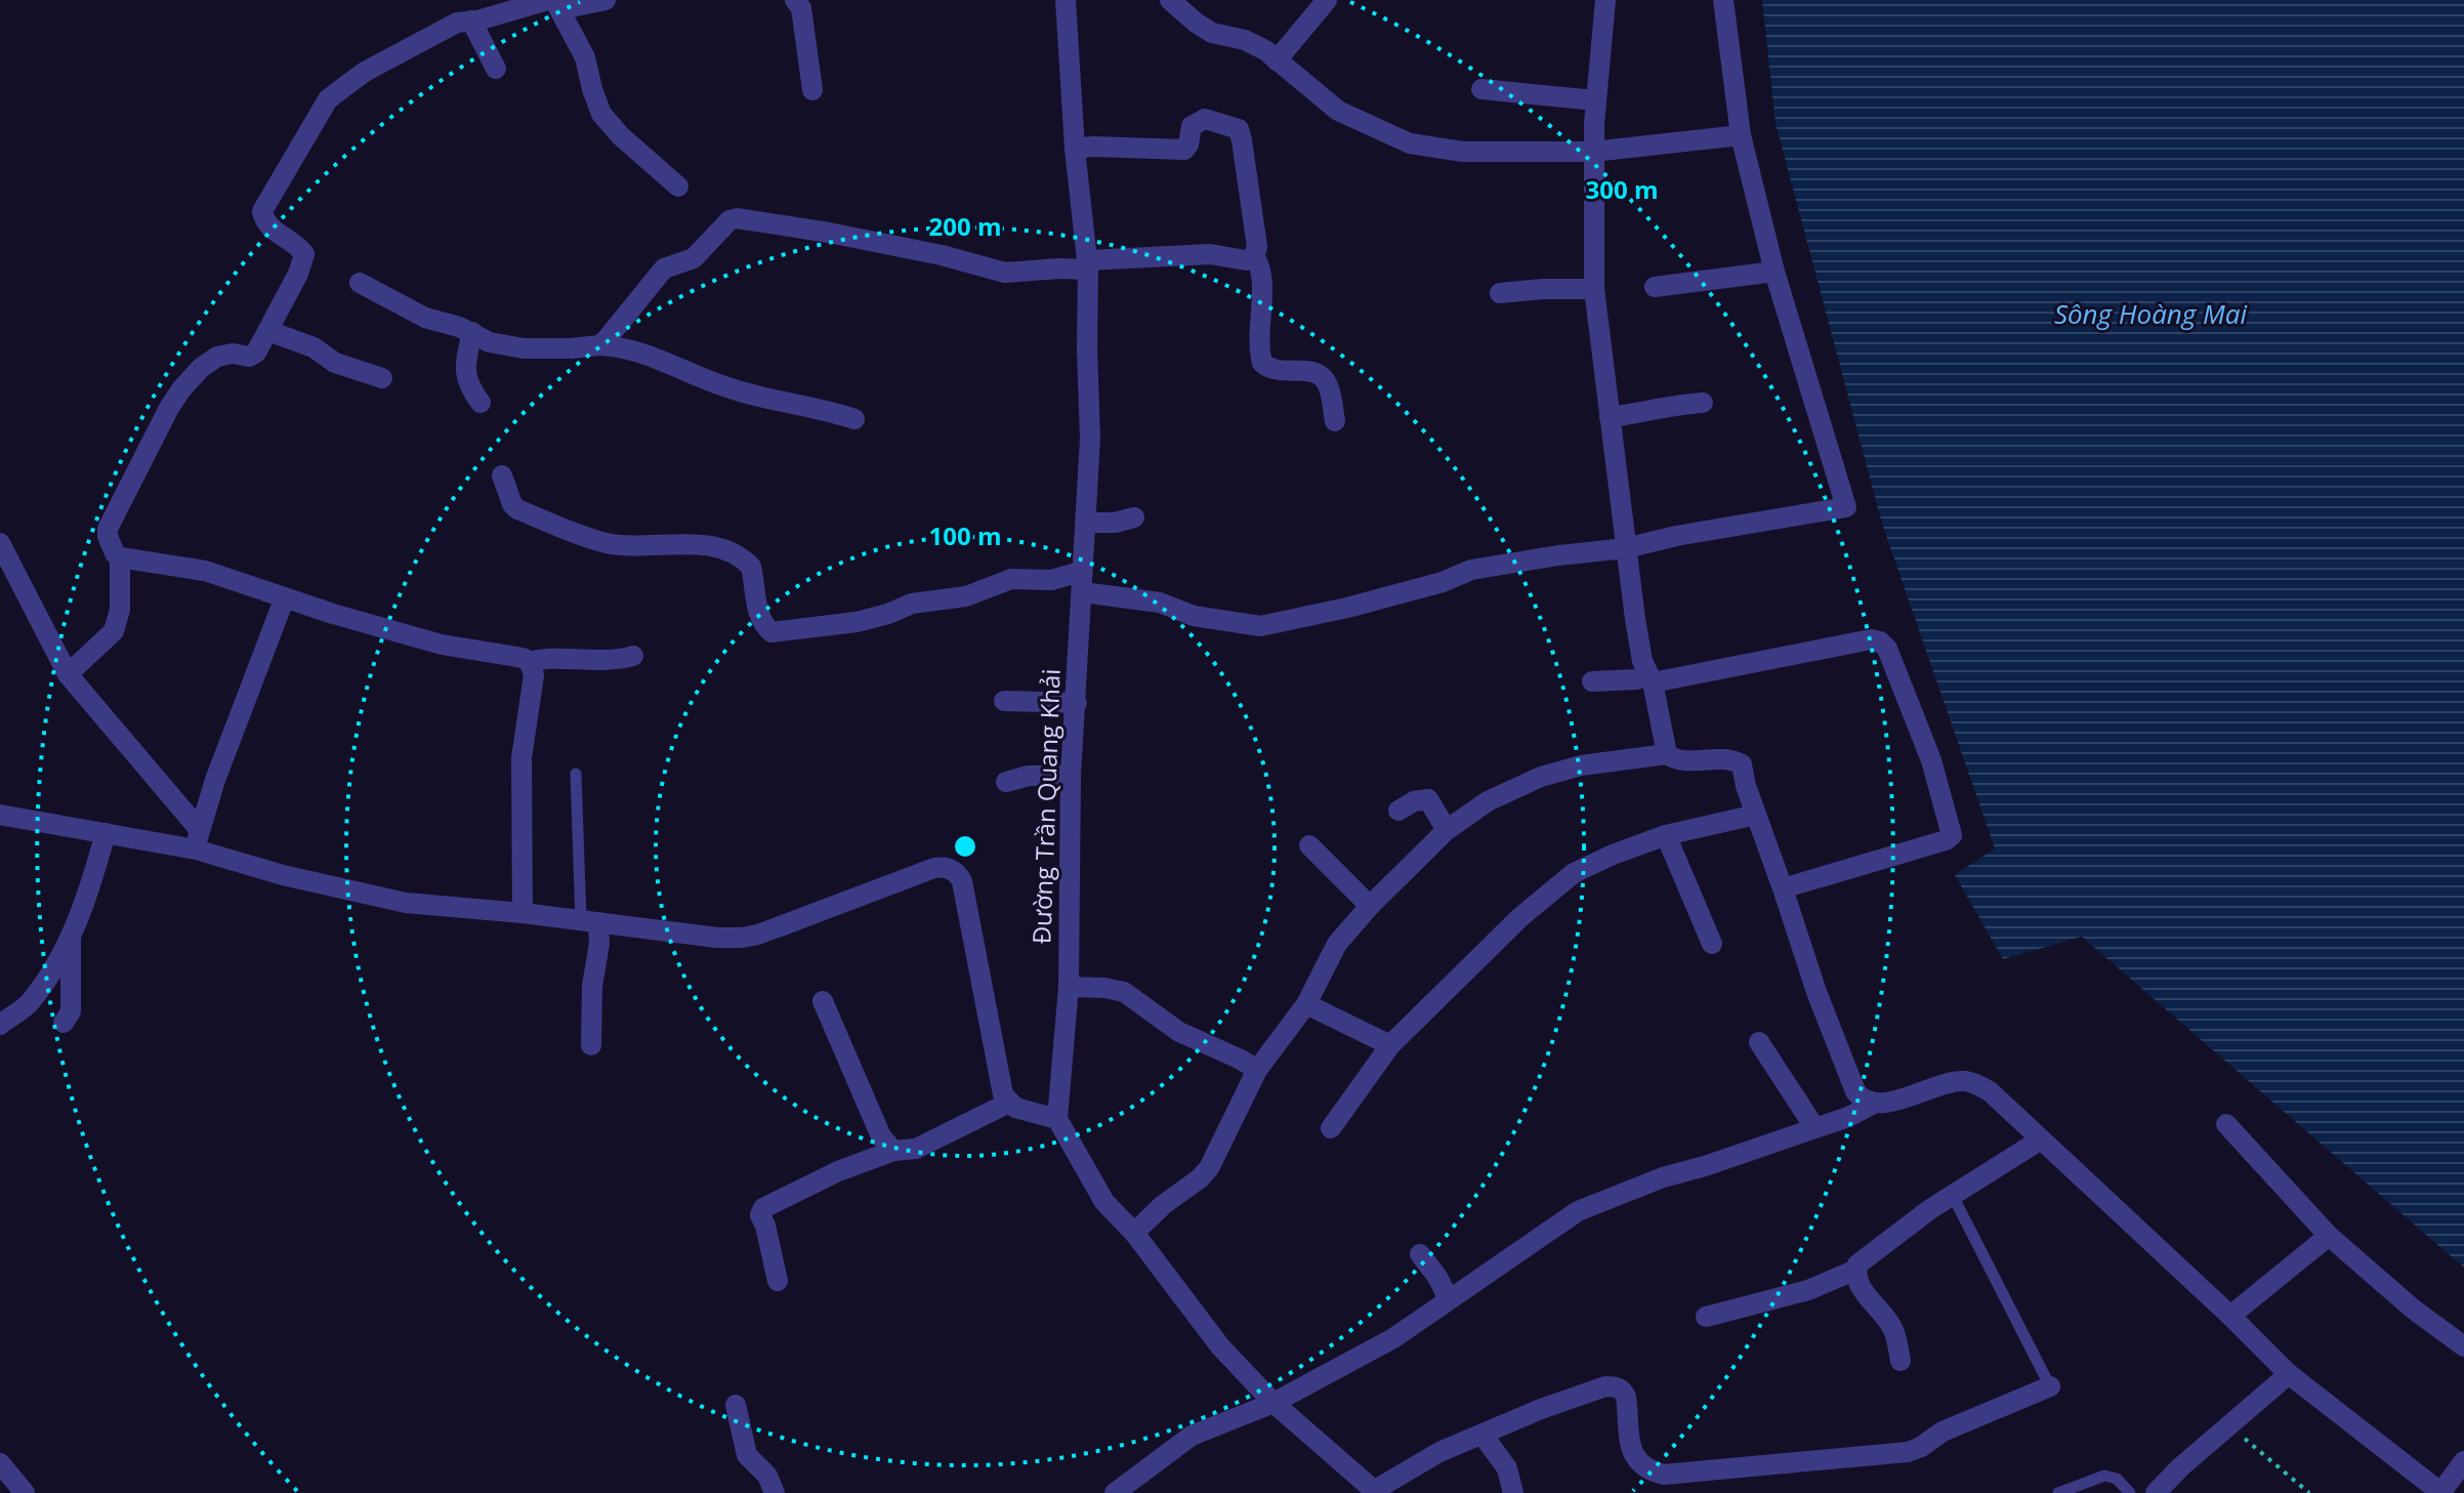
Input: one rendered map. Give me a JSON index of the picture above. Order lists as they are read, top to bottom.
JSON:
{
  "streets": {
    "street": ["Đường Trần Quang Khải"]
  },
  "water": ["Sông Hoàng Mai"],
  "rings": ["300 m", "200 m", "100 m"]
}
